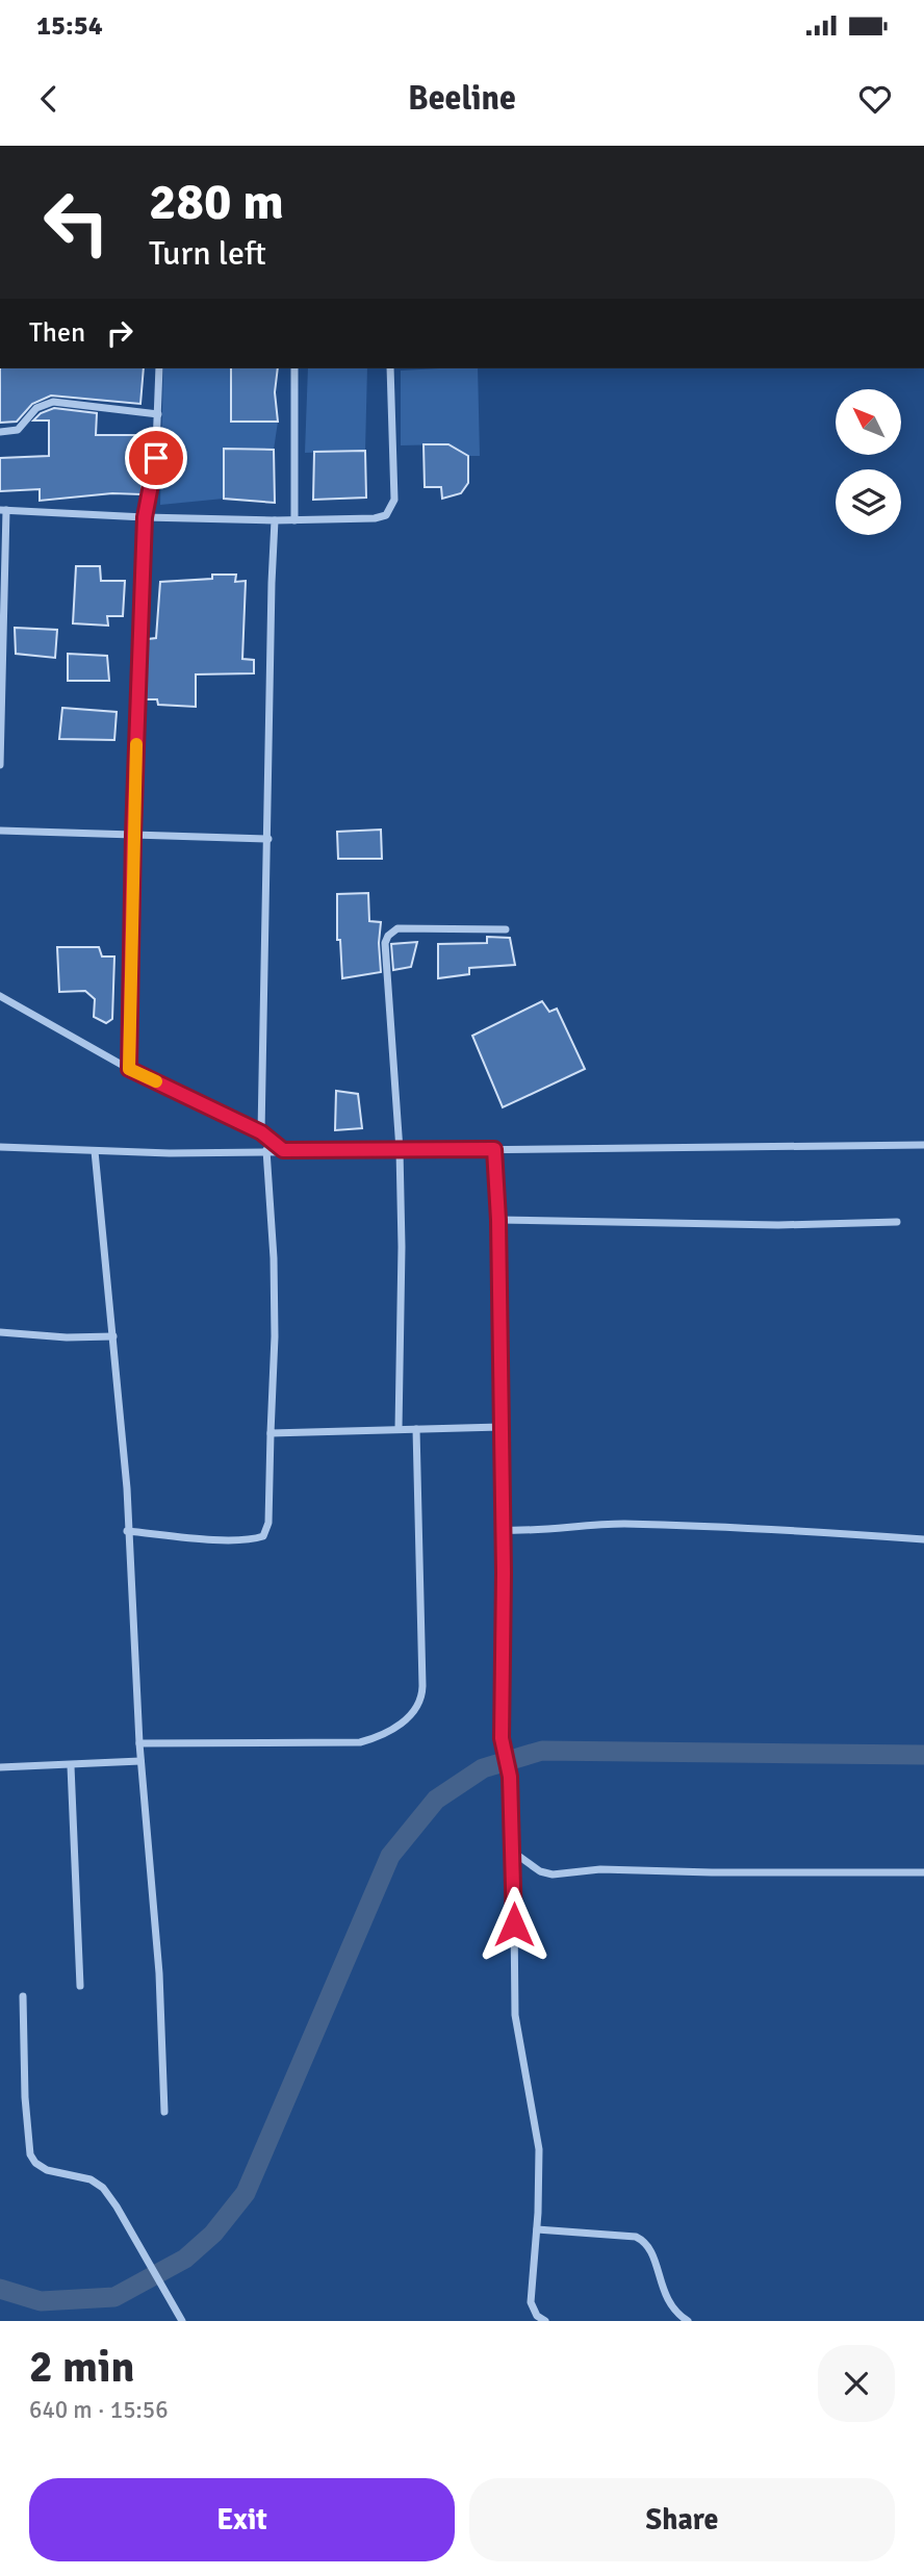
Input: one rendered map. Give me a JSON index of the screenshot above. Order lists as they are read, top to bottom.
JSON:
{
  "north": "top left",
  "page": {
    "status": "15:54",
    "header": "Beeline",
    "turn": ["280 m", "Turn left"],
    "then": "Then",
    "heading": ["2 min", "640 m · 15:56"],
    "buttons": ["Exit", "Share"]
  }
}
